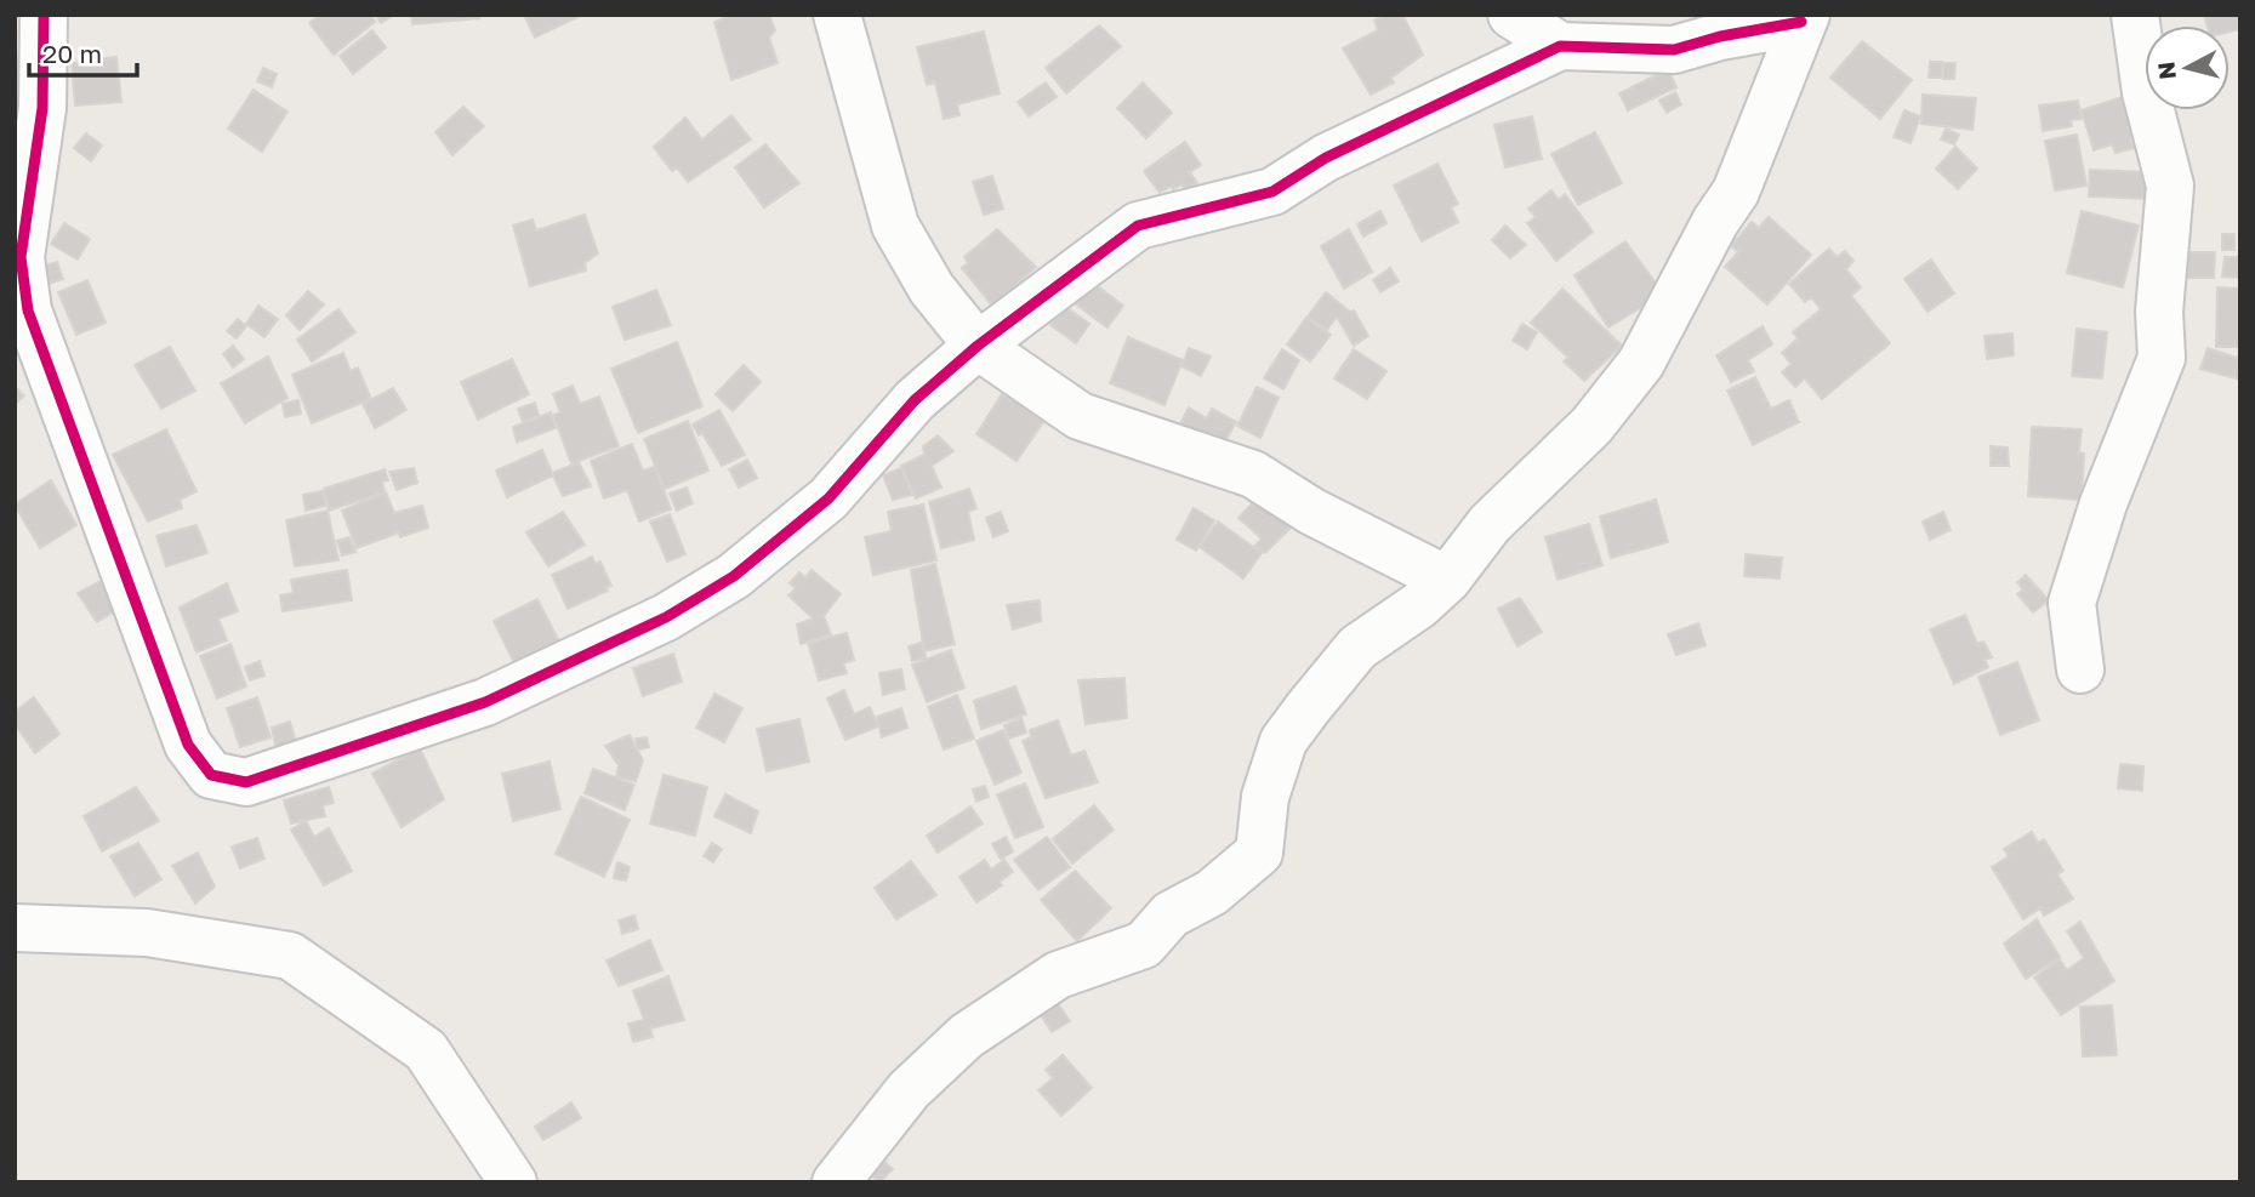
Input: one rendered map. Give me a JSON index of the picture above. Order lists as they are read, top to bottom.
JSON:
{
  "scale_bar": "20 m",
  "north": "left"
}
